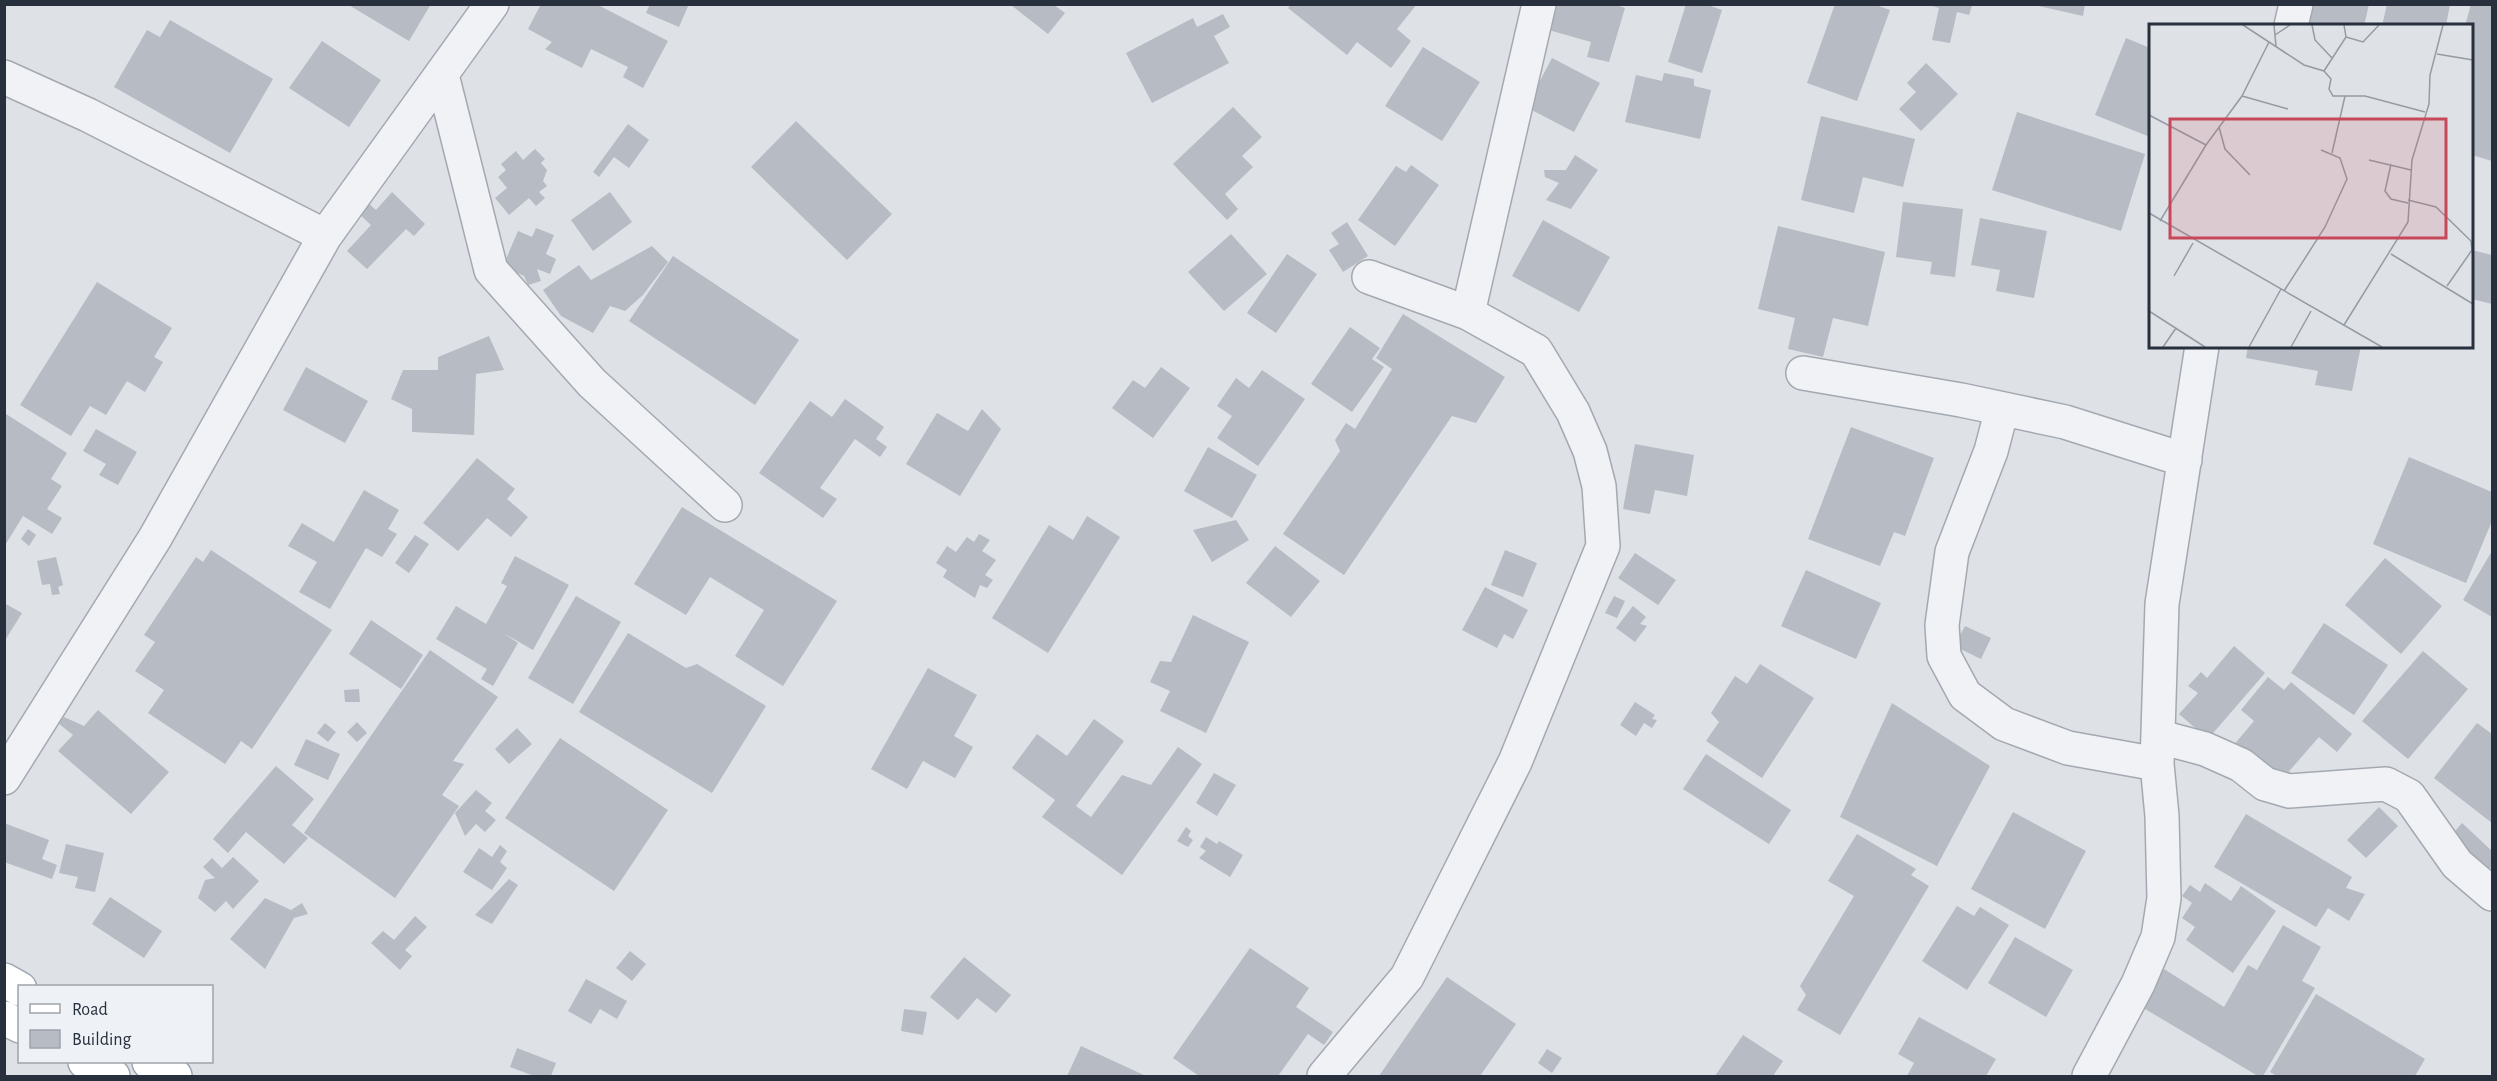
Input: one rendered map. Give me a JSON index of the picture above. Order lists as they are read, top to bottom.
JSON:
{
  "legend": ["Road", "Building"]
}
